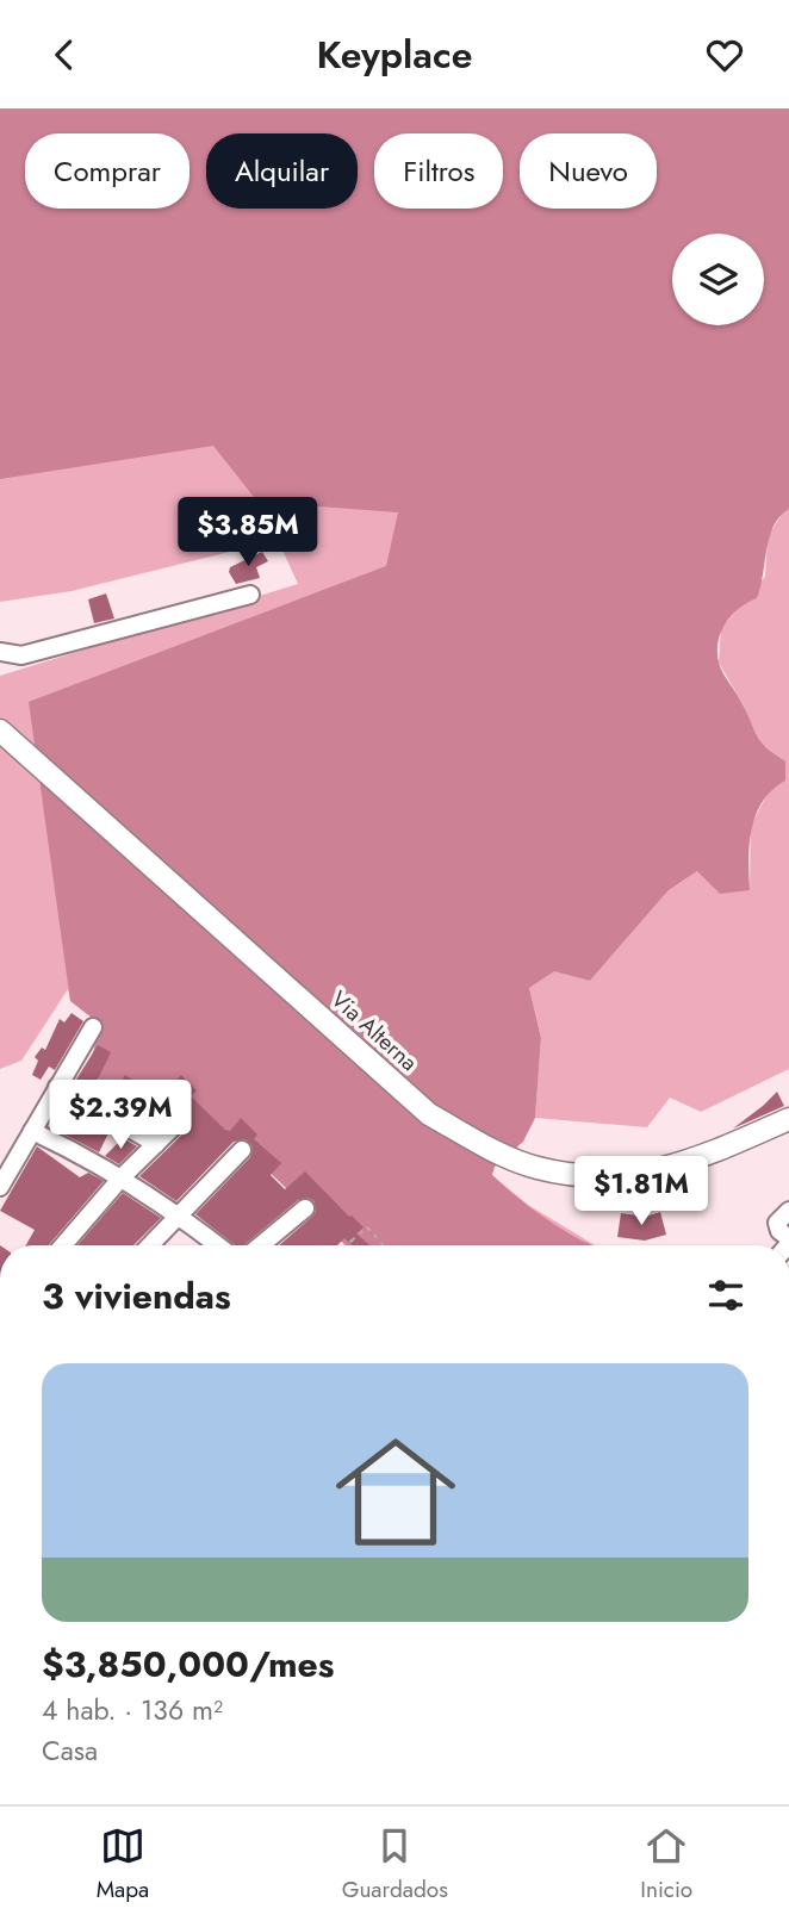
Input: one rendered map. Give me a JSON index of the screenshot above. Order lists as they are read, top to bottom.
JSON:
{
  "streets": {
    "main road": ["Via Alterna"]
  },
  "page": {
    "header": "Keyplace",
    "chip": [
      "Comprar",
      "Alquilar",
      "Filtros",
      "Nuevo"
    ],
    "price": ["$3.85M", "$2.39M", "$1.81M"],
    "heading": "3 viviendas",
    "list": [
      {
        "name": "$3,850,000/mes",
        "note": "4 hab. · 136 m² · Casa"
      }
    ],
    "tabs": ["Mapa", "Guardados", "Inicio"]
  }
}
